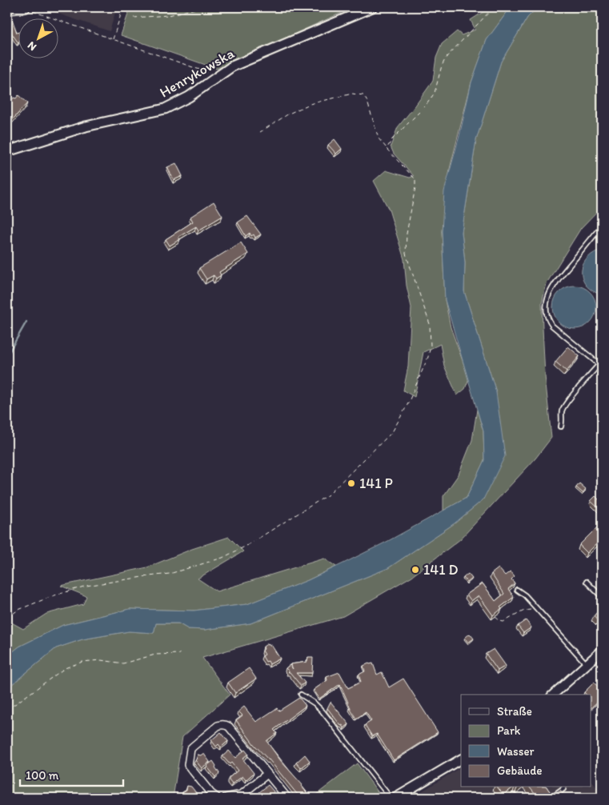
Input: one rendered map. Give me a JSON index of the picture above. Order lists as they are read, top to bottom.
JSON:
{
  "streets": {
    "main road": ["Henrykowska"]
  },
  "places": ["141 P", "141 D"],
  "legend": [
    "Straße",
    "Park",
    "Wasser",
    "Gebäude"
  ],
  "scale_bar": "100 m",
  "north": "bottom left"
}
